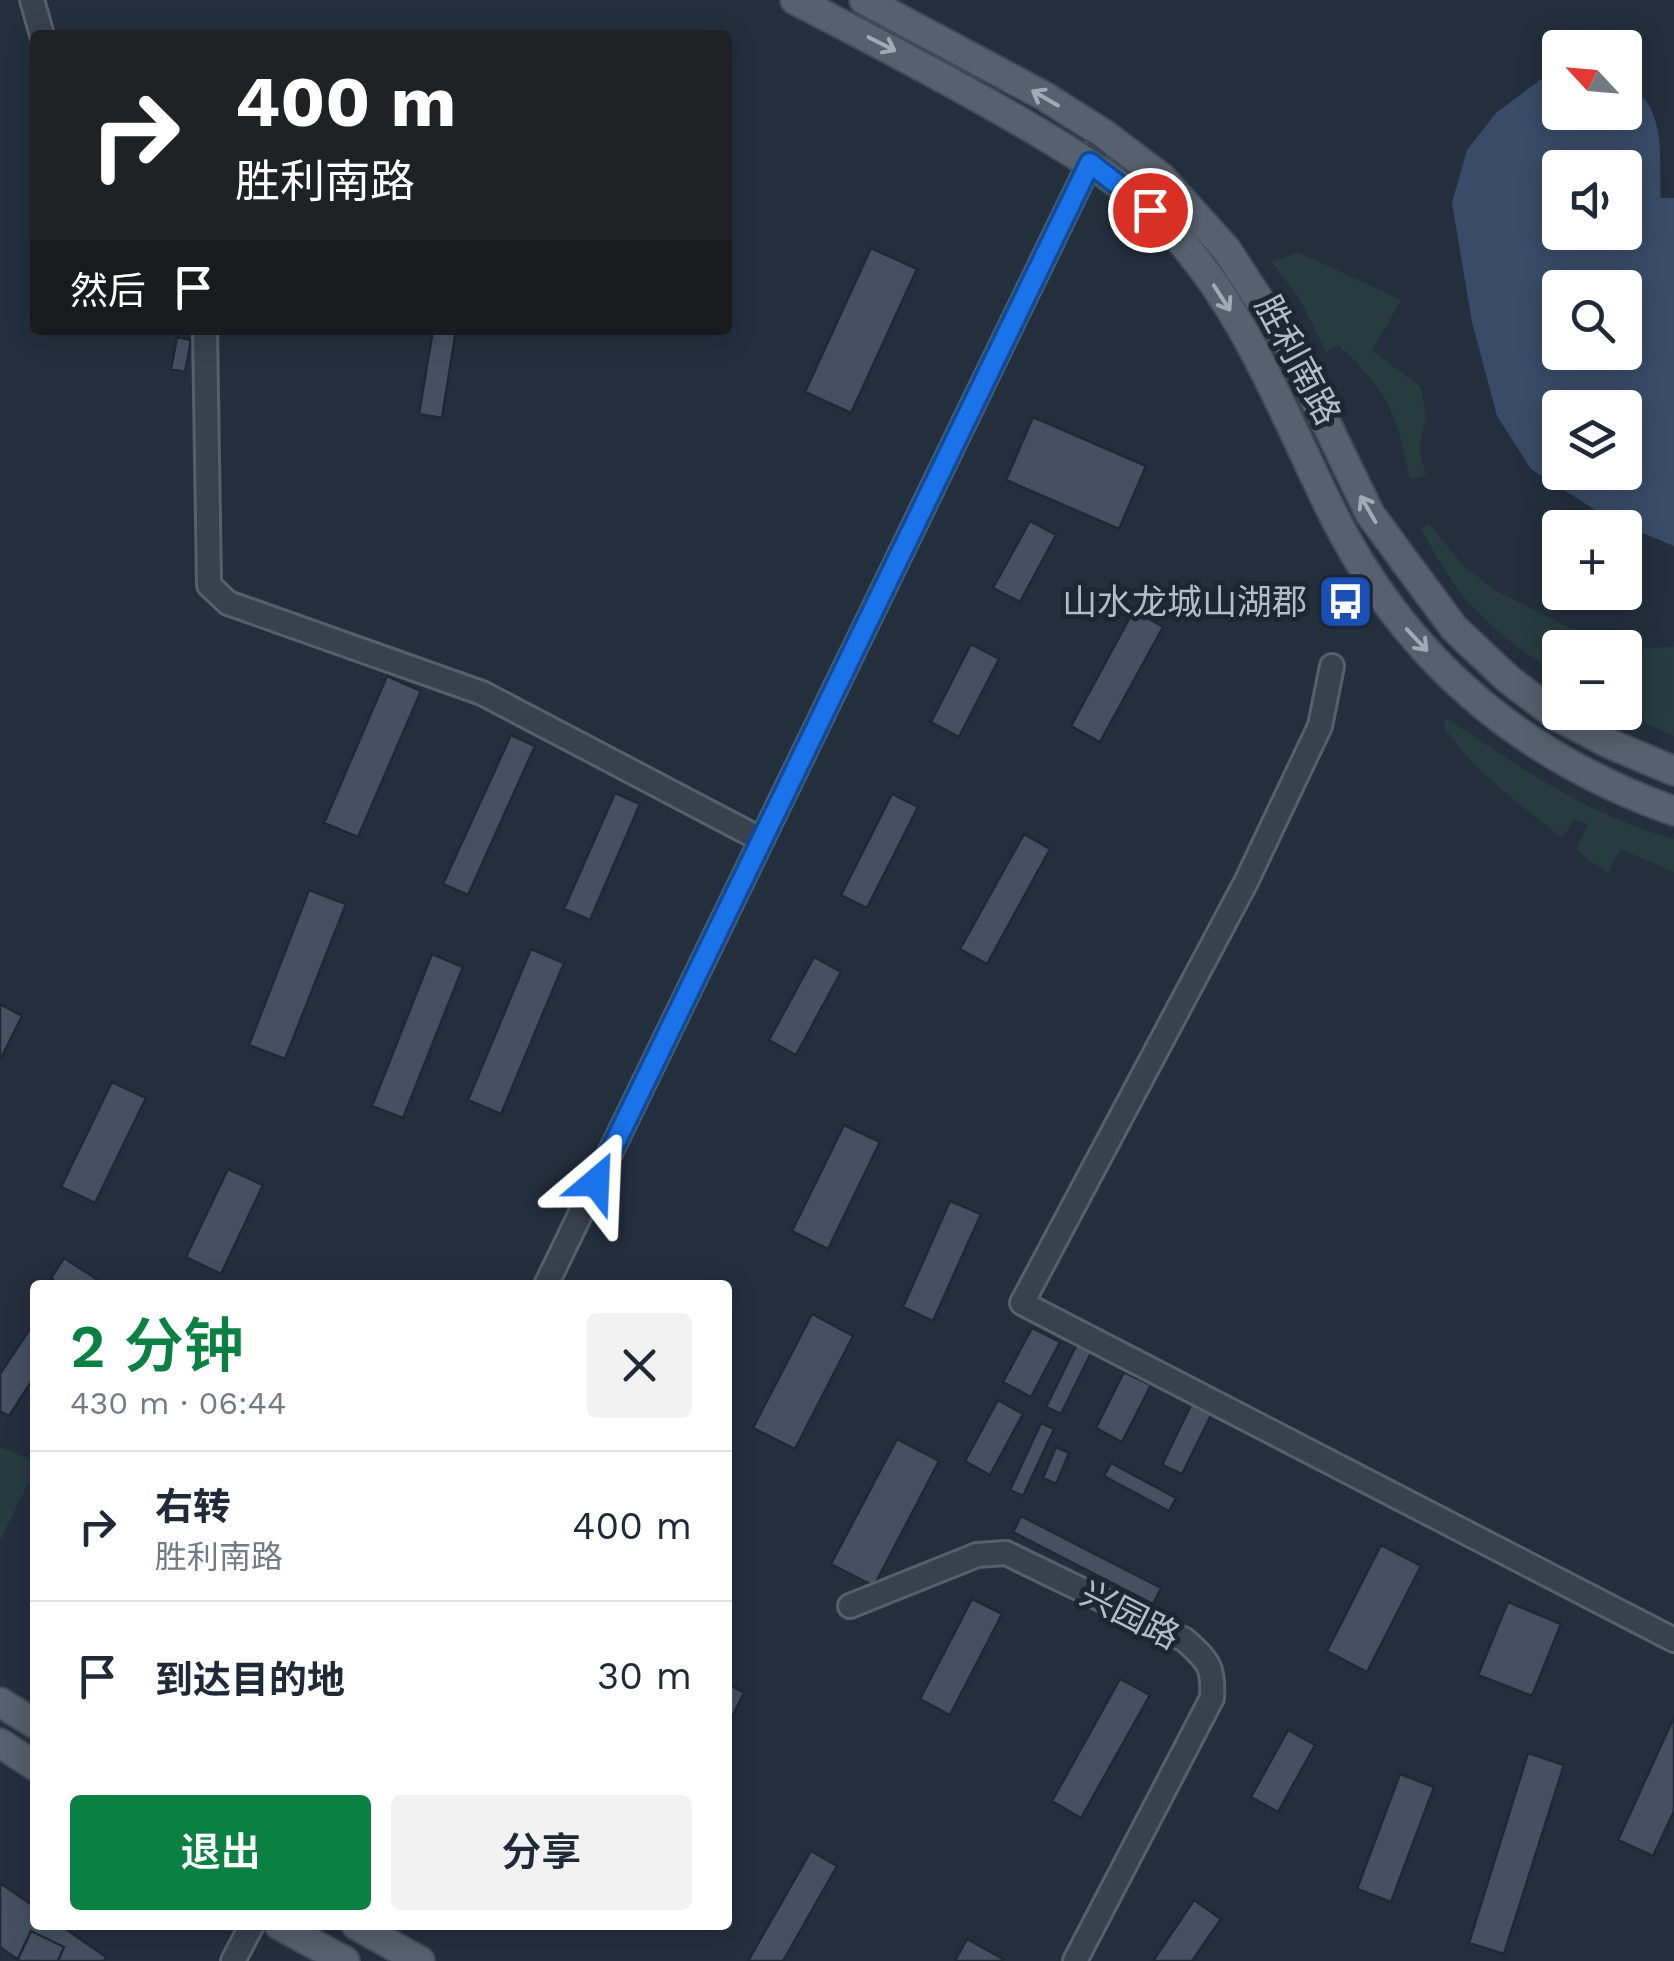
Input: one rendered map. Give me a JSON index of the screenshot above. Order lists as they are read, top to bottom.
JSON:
{
  "streets": {
    "main road": ["胜利南路"],
    "street": ["兴园路"]
  },
  "places": {
    "bus stop": ["山水龙城山湖郡"]
  },
  "north": "top left",
  "page": {
    "map_buttons": ["+", "−"],
    "turn": ["400 m", "胜利南路"],
    "then": "然后",
    "heading": ["2 分钟", "430 m · 06:44"],
    "list": [
      {
        "name": "右转",
        "note": "胜利南路",
        "value": "400 m"
      },
      {
        "name": "到达目的地",
        "value": "30 m"
      }
    ],
    "buttons": ["退出", "分享"]
  }
}
